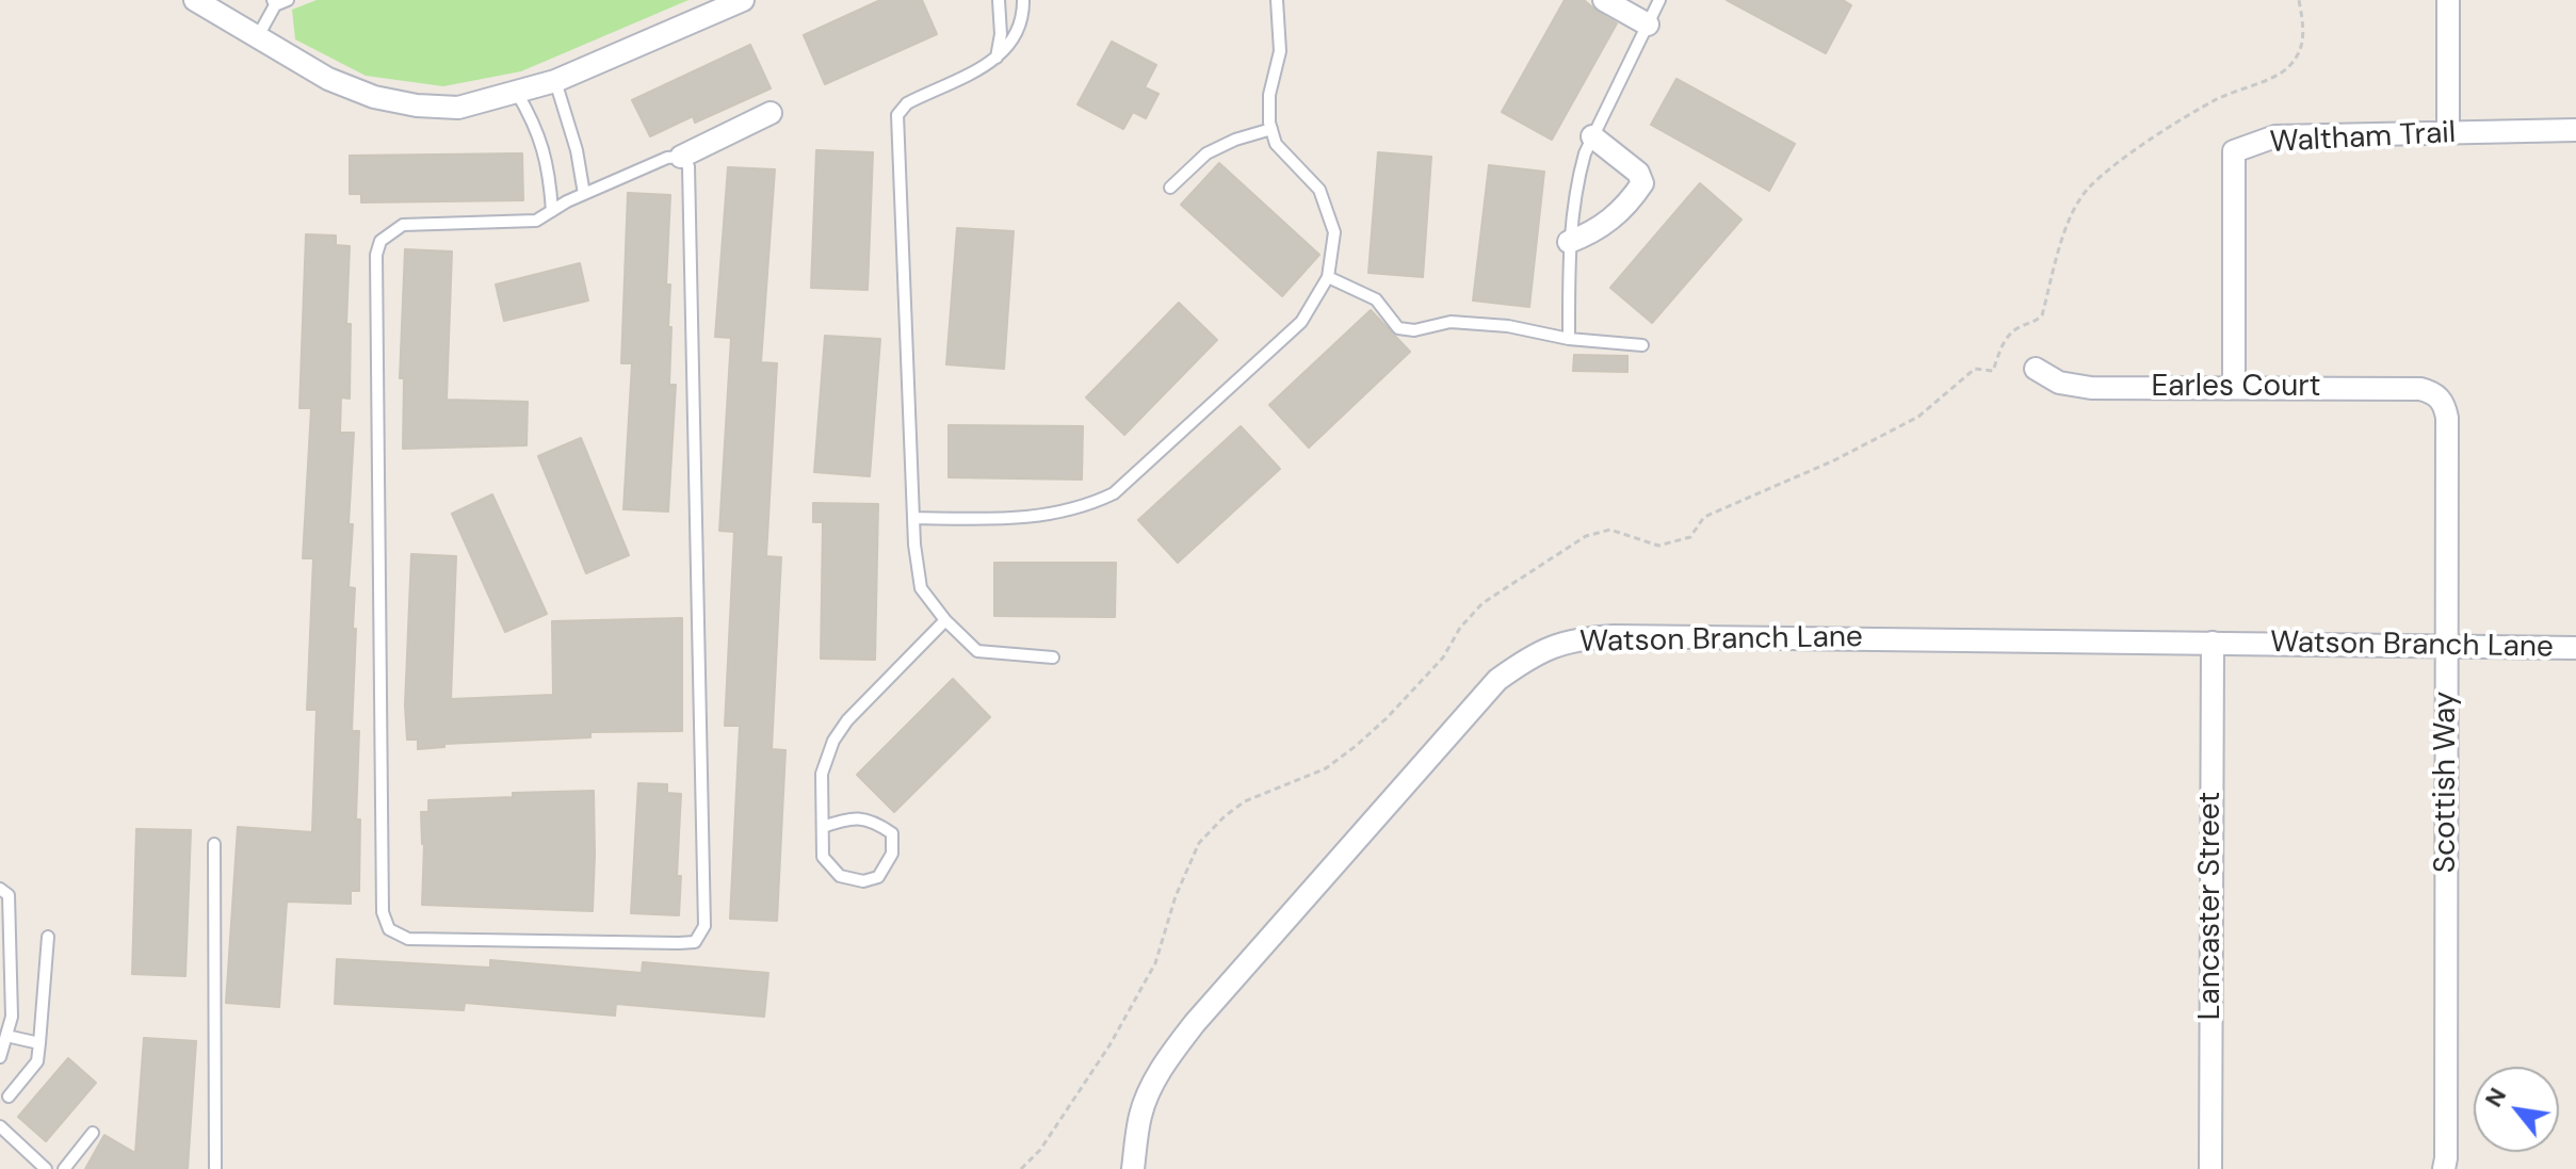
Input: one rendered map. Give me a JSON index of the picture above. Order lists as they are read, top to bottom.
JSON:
{
  "streets": {
    "street": [
      "Waltham Trail",
      "Earles Court",
      "Watson Branch Lane",
      "Scottish Way",
      "Lancaster Street"
    ]
  },
  "crossings": [
    ["Waltham Trail", "Earles Court"],
    ["Earles Court", "Scottish Way"],
    ["Watson Branch Lane", "Scottish Way"],
    ["Watson Branch Lane", "Lancaster Street"]
  ],
  "north": "top left"
}
